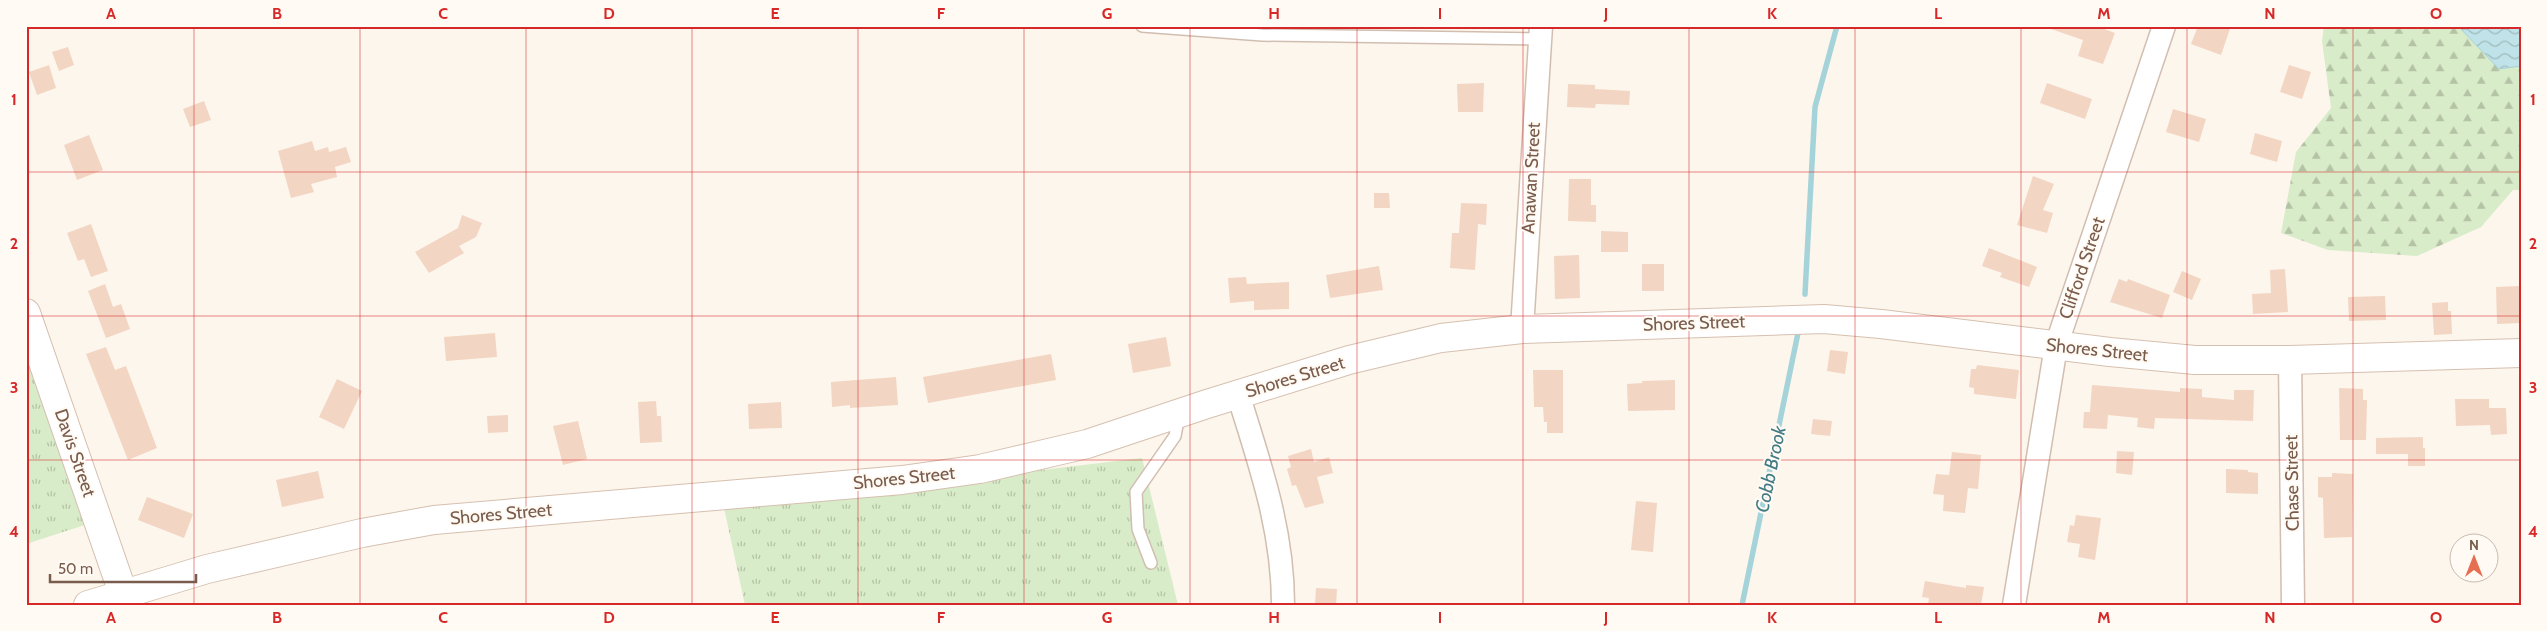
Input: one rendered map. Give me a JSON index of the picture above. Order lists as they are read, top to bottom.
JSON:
{
  "streets": {
    "street": [
      "Anawan Street",
      "Clifford Street",
      "Shores Street",
      "Davis Street",
      "Chase Street"
    ]
  },
  "crossings": [
    ["Anawan Street", "Shores Street"],
    ["Clifford Street", "Shores Street"],
    ["Shores Street", "Davis Street"],
    ["Shores Street", "Chase Street"]
  ],
  "water": ["Cobb Brook"],
  "scale_bar": "50 m",
  "north": "top",
  "grid": {
    "columns": [
      "A",
      "B",
      "C",
      "D",
      "E",
      "F",
      "G",
      "H",
      "I",
      "J",
      "K",
      "L",
      "M",
      "N",
      "O"
    ],
    "rows": [
      "1",
      "2",
      "3",
      "4"
    ]
  }
}
